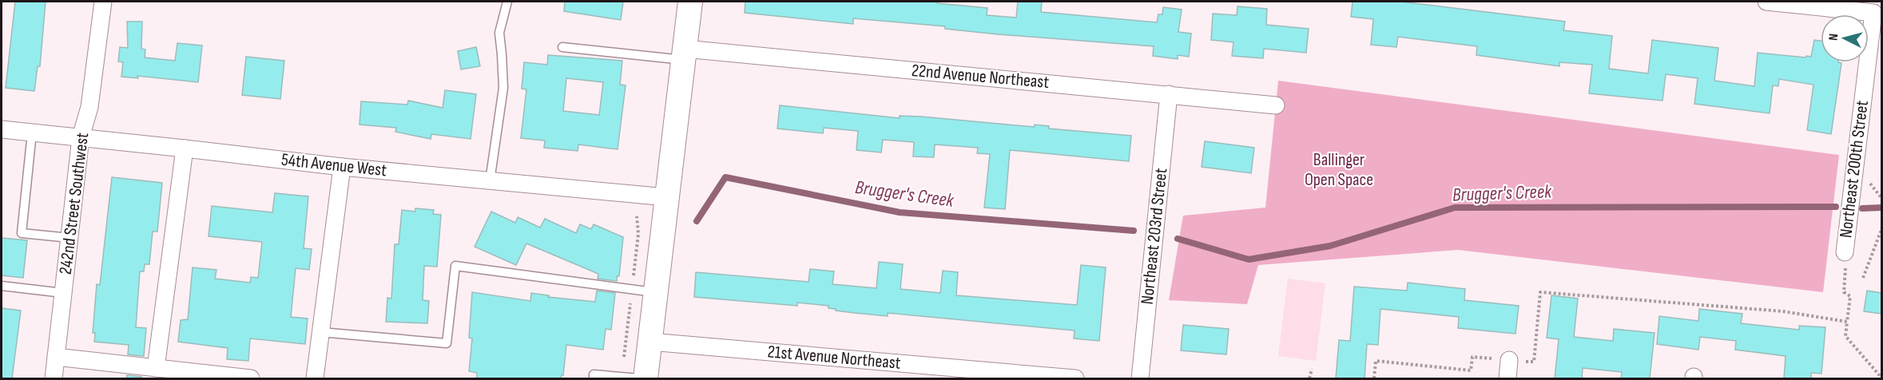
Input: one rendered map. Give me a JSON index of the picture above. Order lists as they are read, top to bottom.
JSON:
{
  "streets": {
    "street": [
      "22nd Avenue Northeast",
      "54th Avenue West",
      "Northeast 200th Street",
      "242nd Street Southwest",
      "Northeast 203rd Street",
      "21st Avenue Northeast"
    ]
  },
  "crossings": [
    ["22nd Avenue Northeast", "Northeast 203rd Street"],
    ["54th Avenue West", "242nd Street Southwest"]
  ],
  "water": ["Brugger's Creek"],
  "parks": ["Ballinger Open Space"],
  "north": "left"
}
